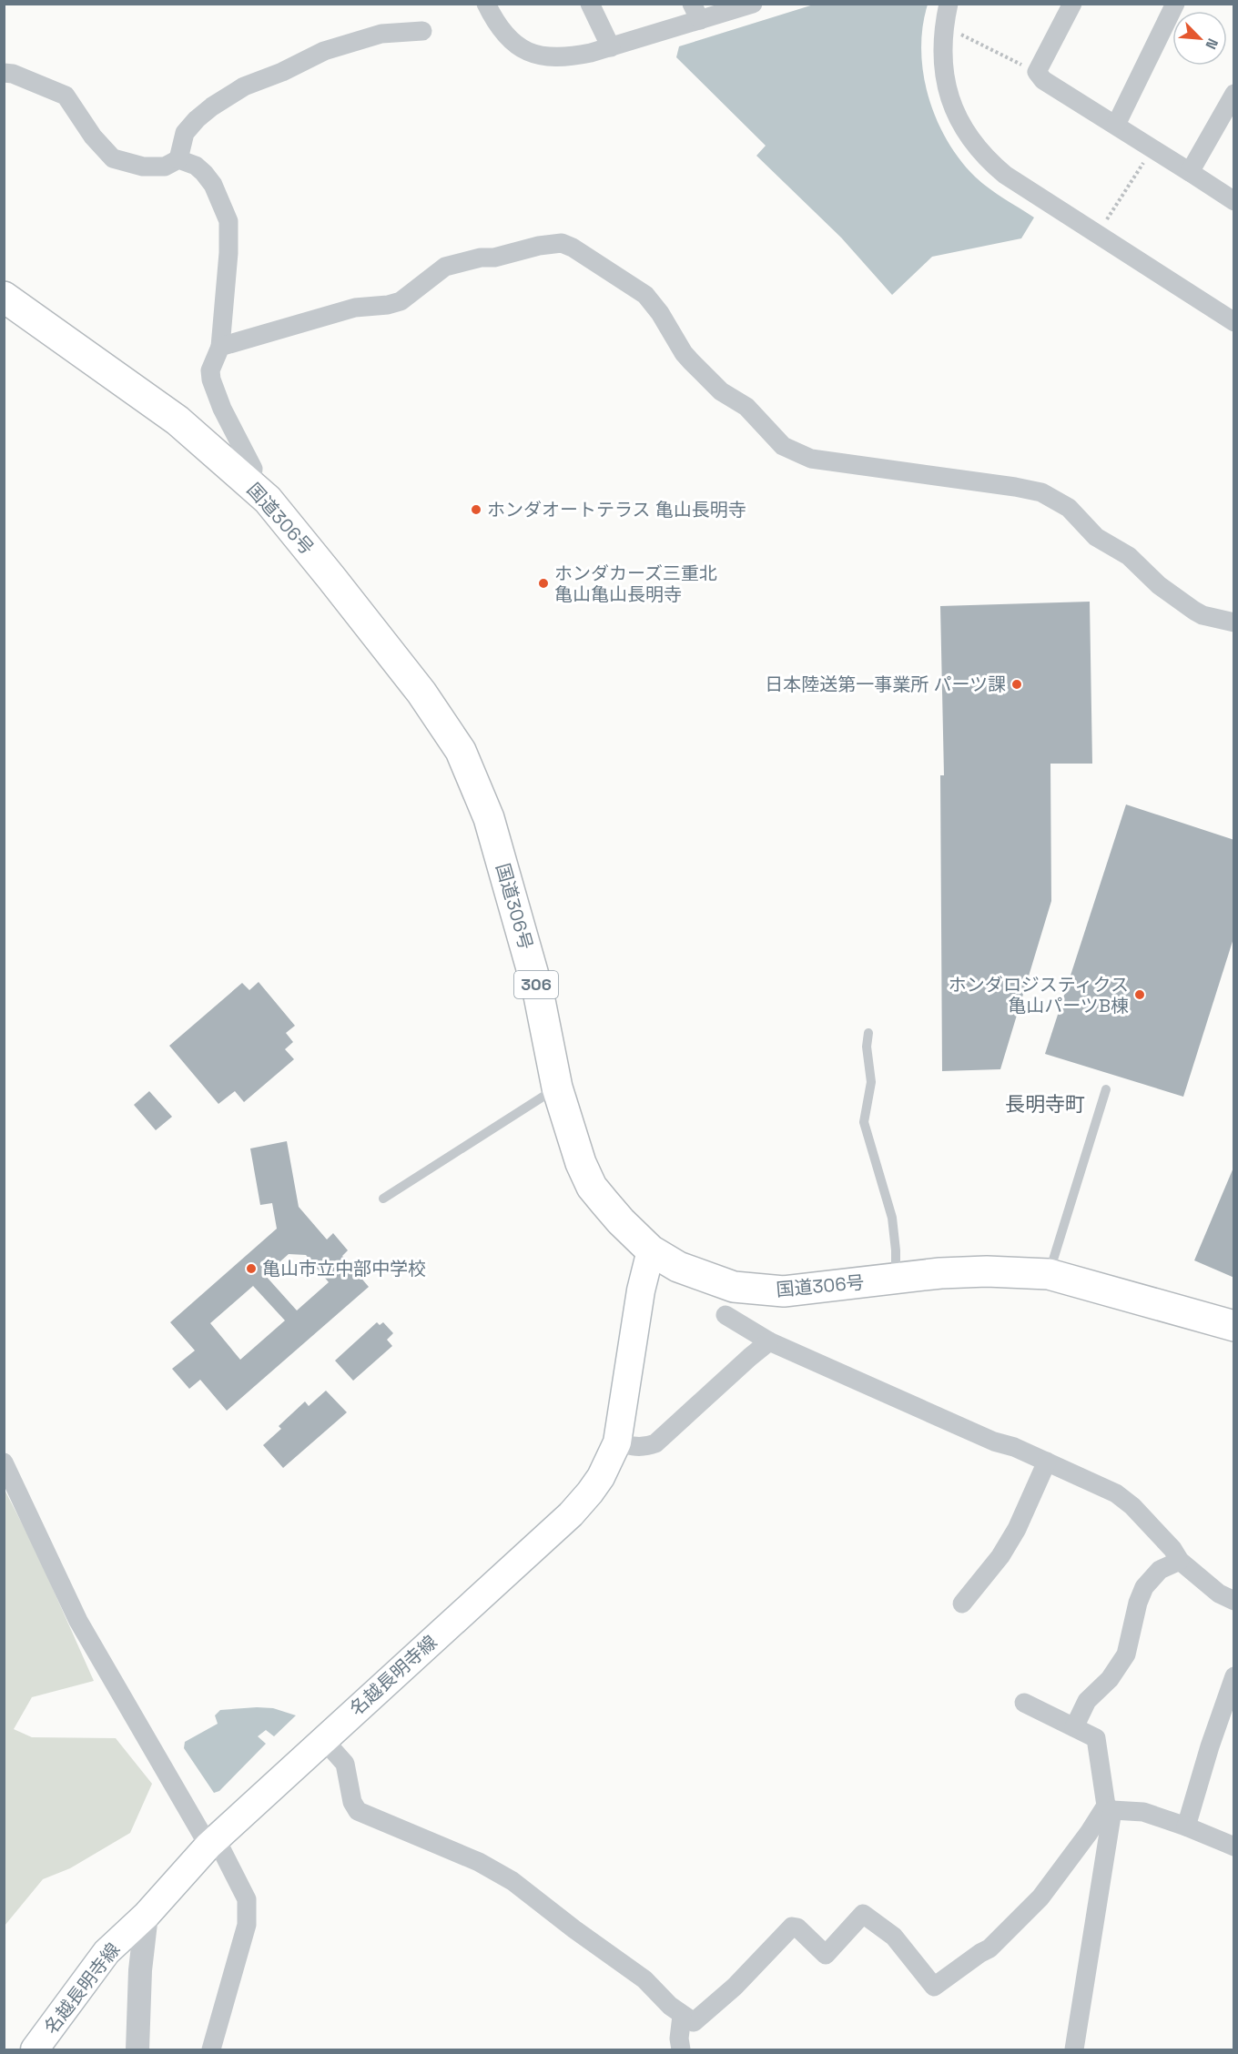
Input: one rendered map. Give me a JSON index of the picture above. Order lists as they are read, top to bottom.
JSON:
{
  "streets": {
    "highway": ["国道306号", "306"],
    "main road": ["名越長明寺線"]
  },
  "crossings": [
    ["国道306号", "名越長明寺線"]
  ],
  "districts": ["長明寺町"],
  "places": [
    "ホンダオートテラス 亀山長明寺",
    "ホンダカーズ三重北 亀山亀山長明寺",
    "日本陸送第一事業所 パーツ課",
    "ホンダロジスティクス 亀山パーツB棟",
    "亀山市立中部中学校"
  ],
  "north": "bottom right"
}
